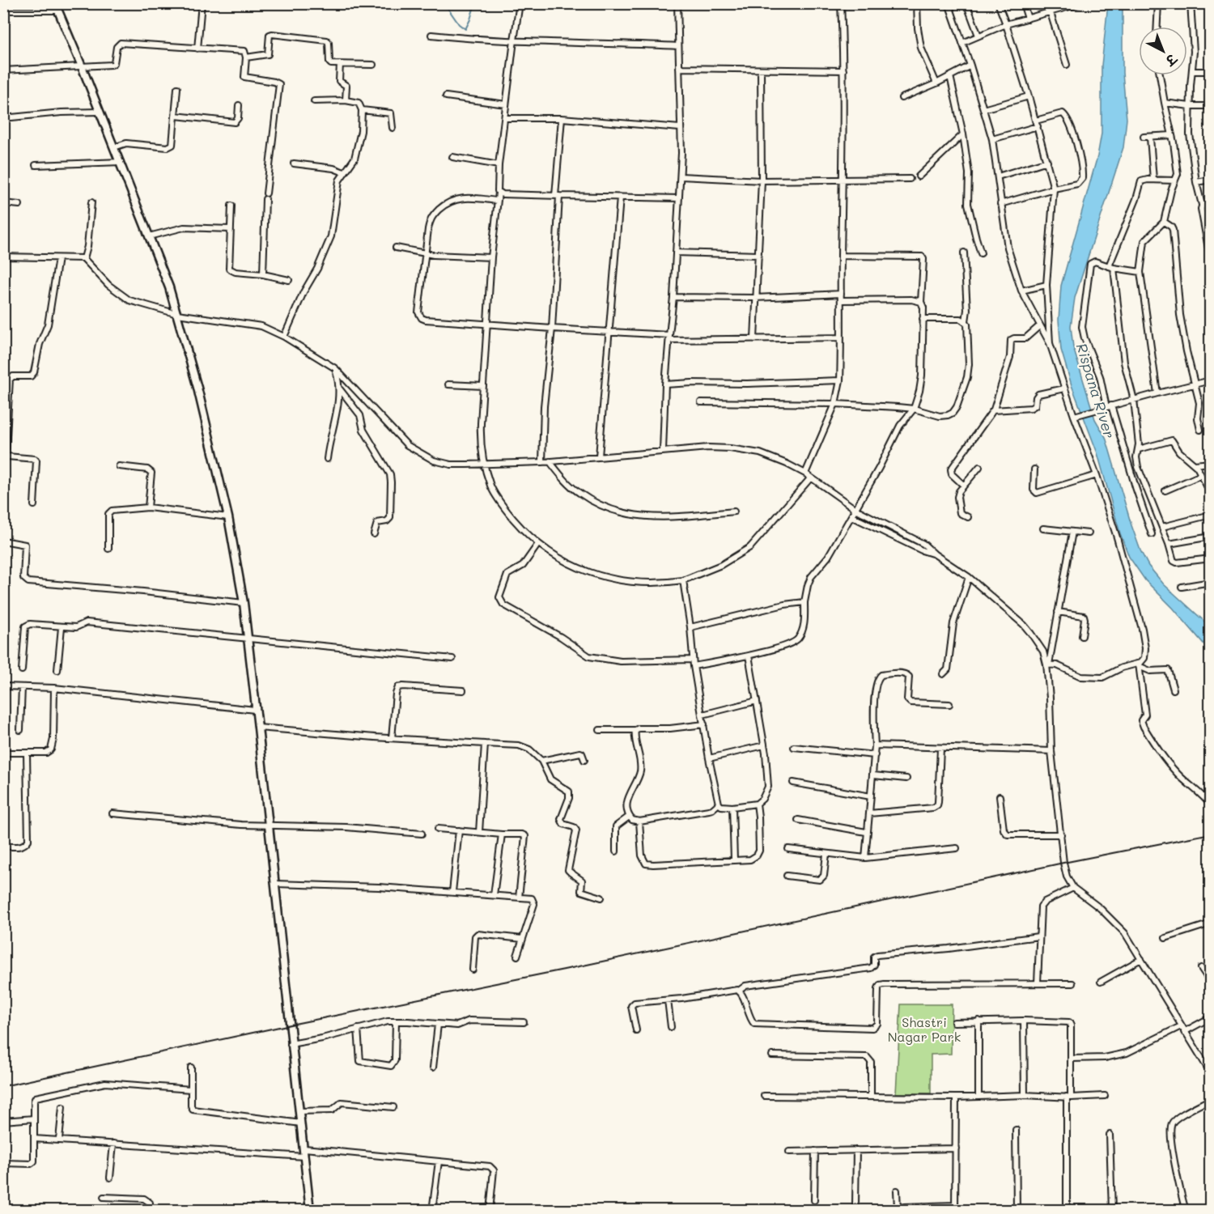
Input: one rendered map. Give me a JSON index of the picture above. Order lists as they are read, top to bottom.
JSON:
{
  "water": ["Rispana River"],
  "parks": ["Shastri Nagar Park"],
  "north": "bottom right"
}
